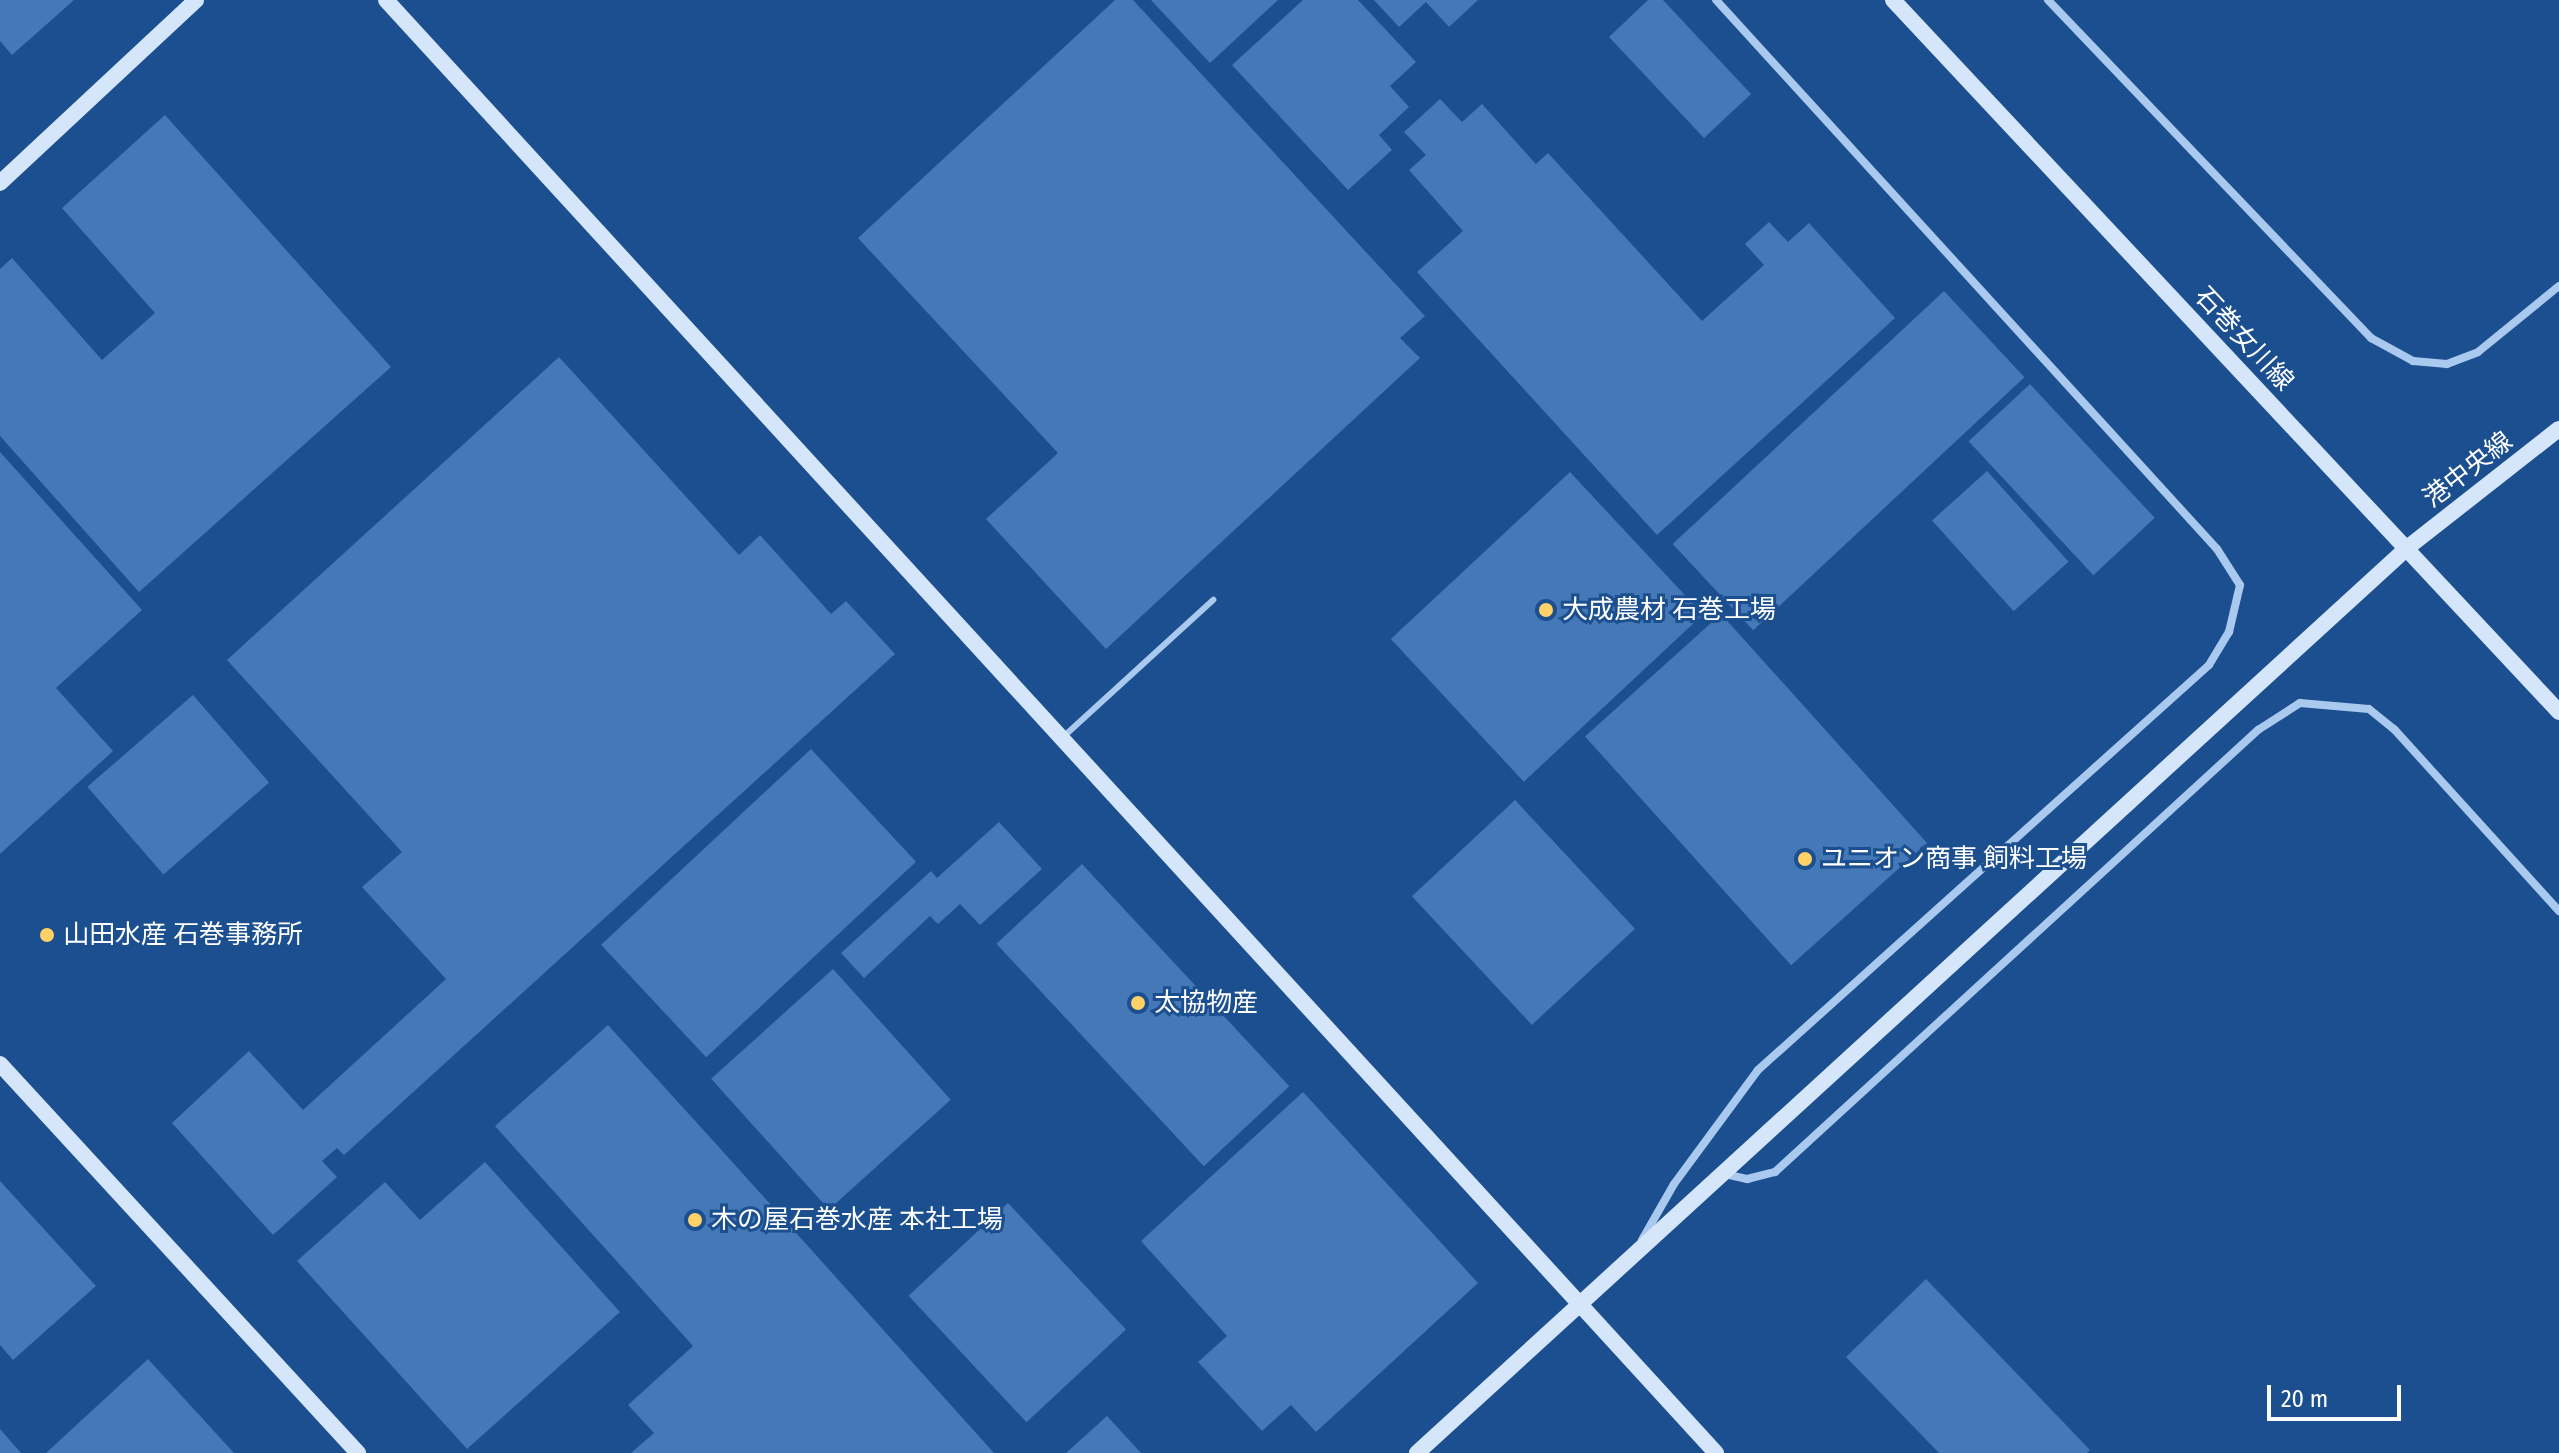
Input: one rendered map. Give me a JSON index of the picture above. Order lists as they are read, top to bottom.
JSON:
{
  "streets": {
    "street": ["石巻女川線", "港中央線"]
  },
  "crossings": [
    ["石巻女川線", "港中央線"]
  ],
  "places": [
    "大成農材 石巻工場",
    "ユニオン商事 飼料工場",
    "山田水産 石巻事務所",
    "太協物産",
    "木の屋石巻水産 本社工場"
  ],
  "scale_bar": "20 m"
}
